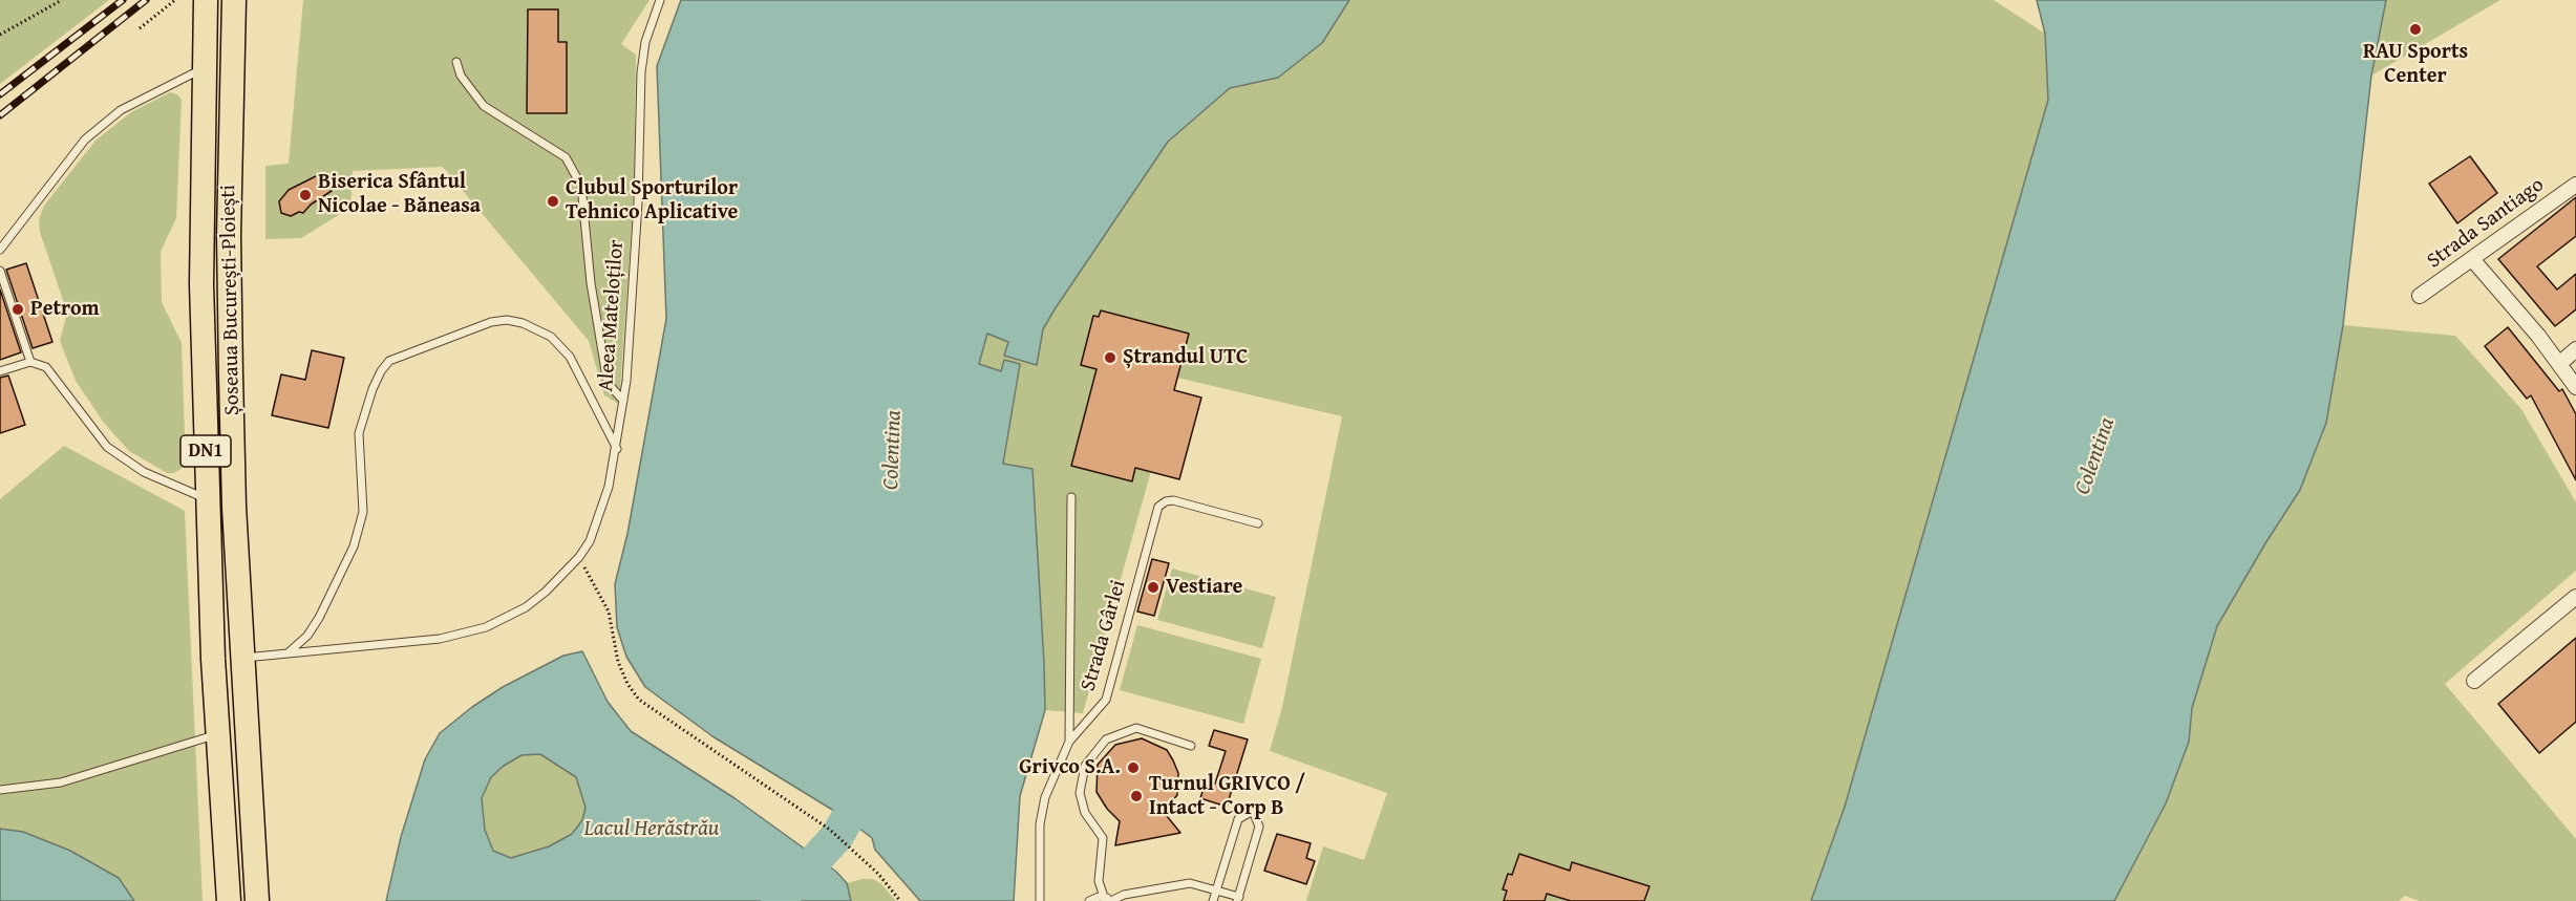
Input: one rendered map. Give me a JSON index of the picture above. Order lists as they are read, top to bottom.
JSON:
{
  "streets": {
    "main road": ["Șoseaua București-Ploiești", "DN1"],
    "street": ["Strada Santiago"],
    "lane": ["Aleea Mateloților", "Strada Gârlei"]
  },
  "crossings": [
    ["Șoseaua București-Ploiești", "Aleea Mateloților"]
  ],
  "water": ["Colentina", "Lacul Herăstrău"],
  "places": [
    "RAU Sports Center",
    "Biserica Sfântul Nicolae - Băneasa",
    "Clubul Sporturilor Tehnico Aplicative",
    "Petrom",
    "Ștrandul UTC",
    "Vestiare",
    "Grivco S.A.",
    "Turnul GRIVCO / Intact - Corp B"
  ]
}
